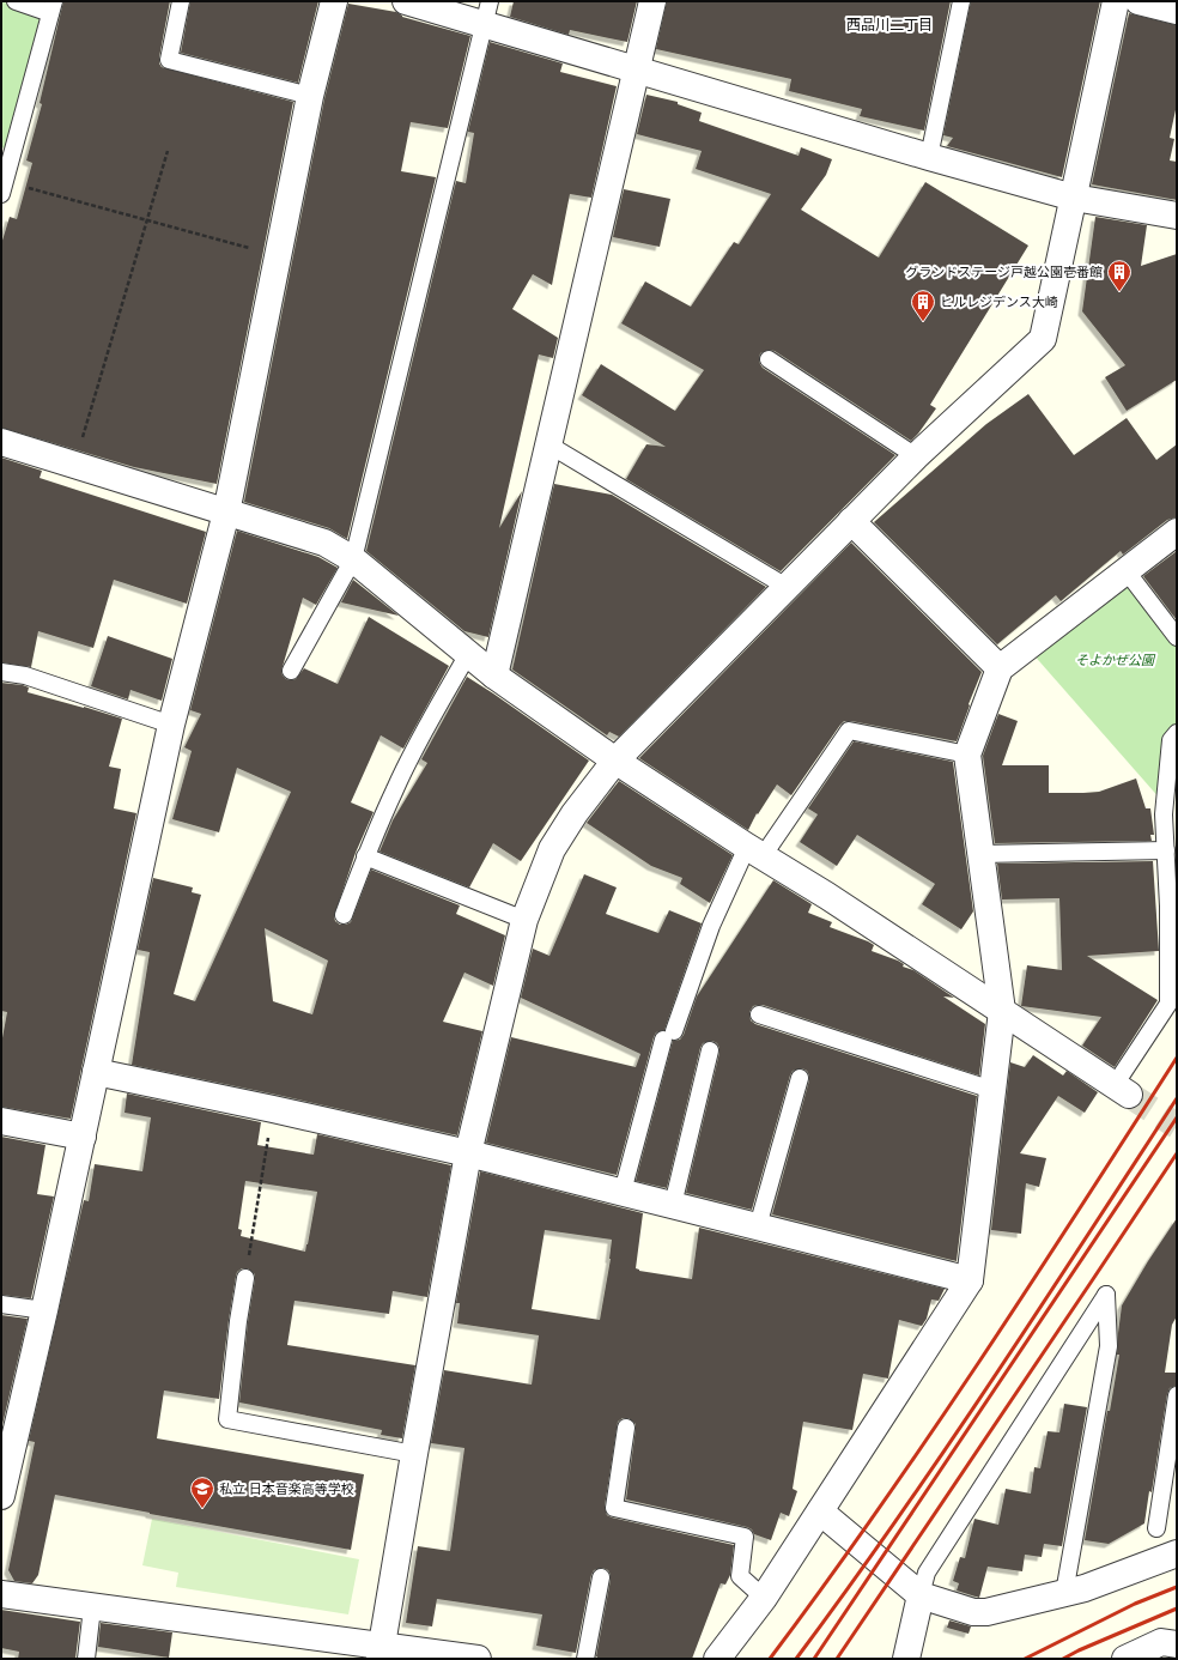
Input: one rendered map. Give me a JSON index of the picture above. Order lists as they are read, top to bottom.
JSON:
{
  "districts": ["西品川二丁目"],
  "parks": ["そよかぜ公園"],
  "places": {
    "building": ["グランドステージ戸越公園壱番館", "ヒルレジデンス大崎"],
    "school or university": ["私立 日本音楽高等学校"]
  }
}
